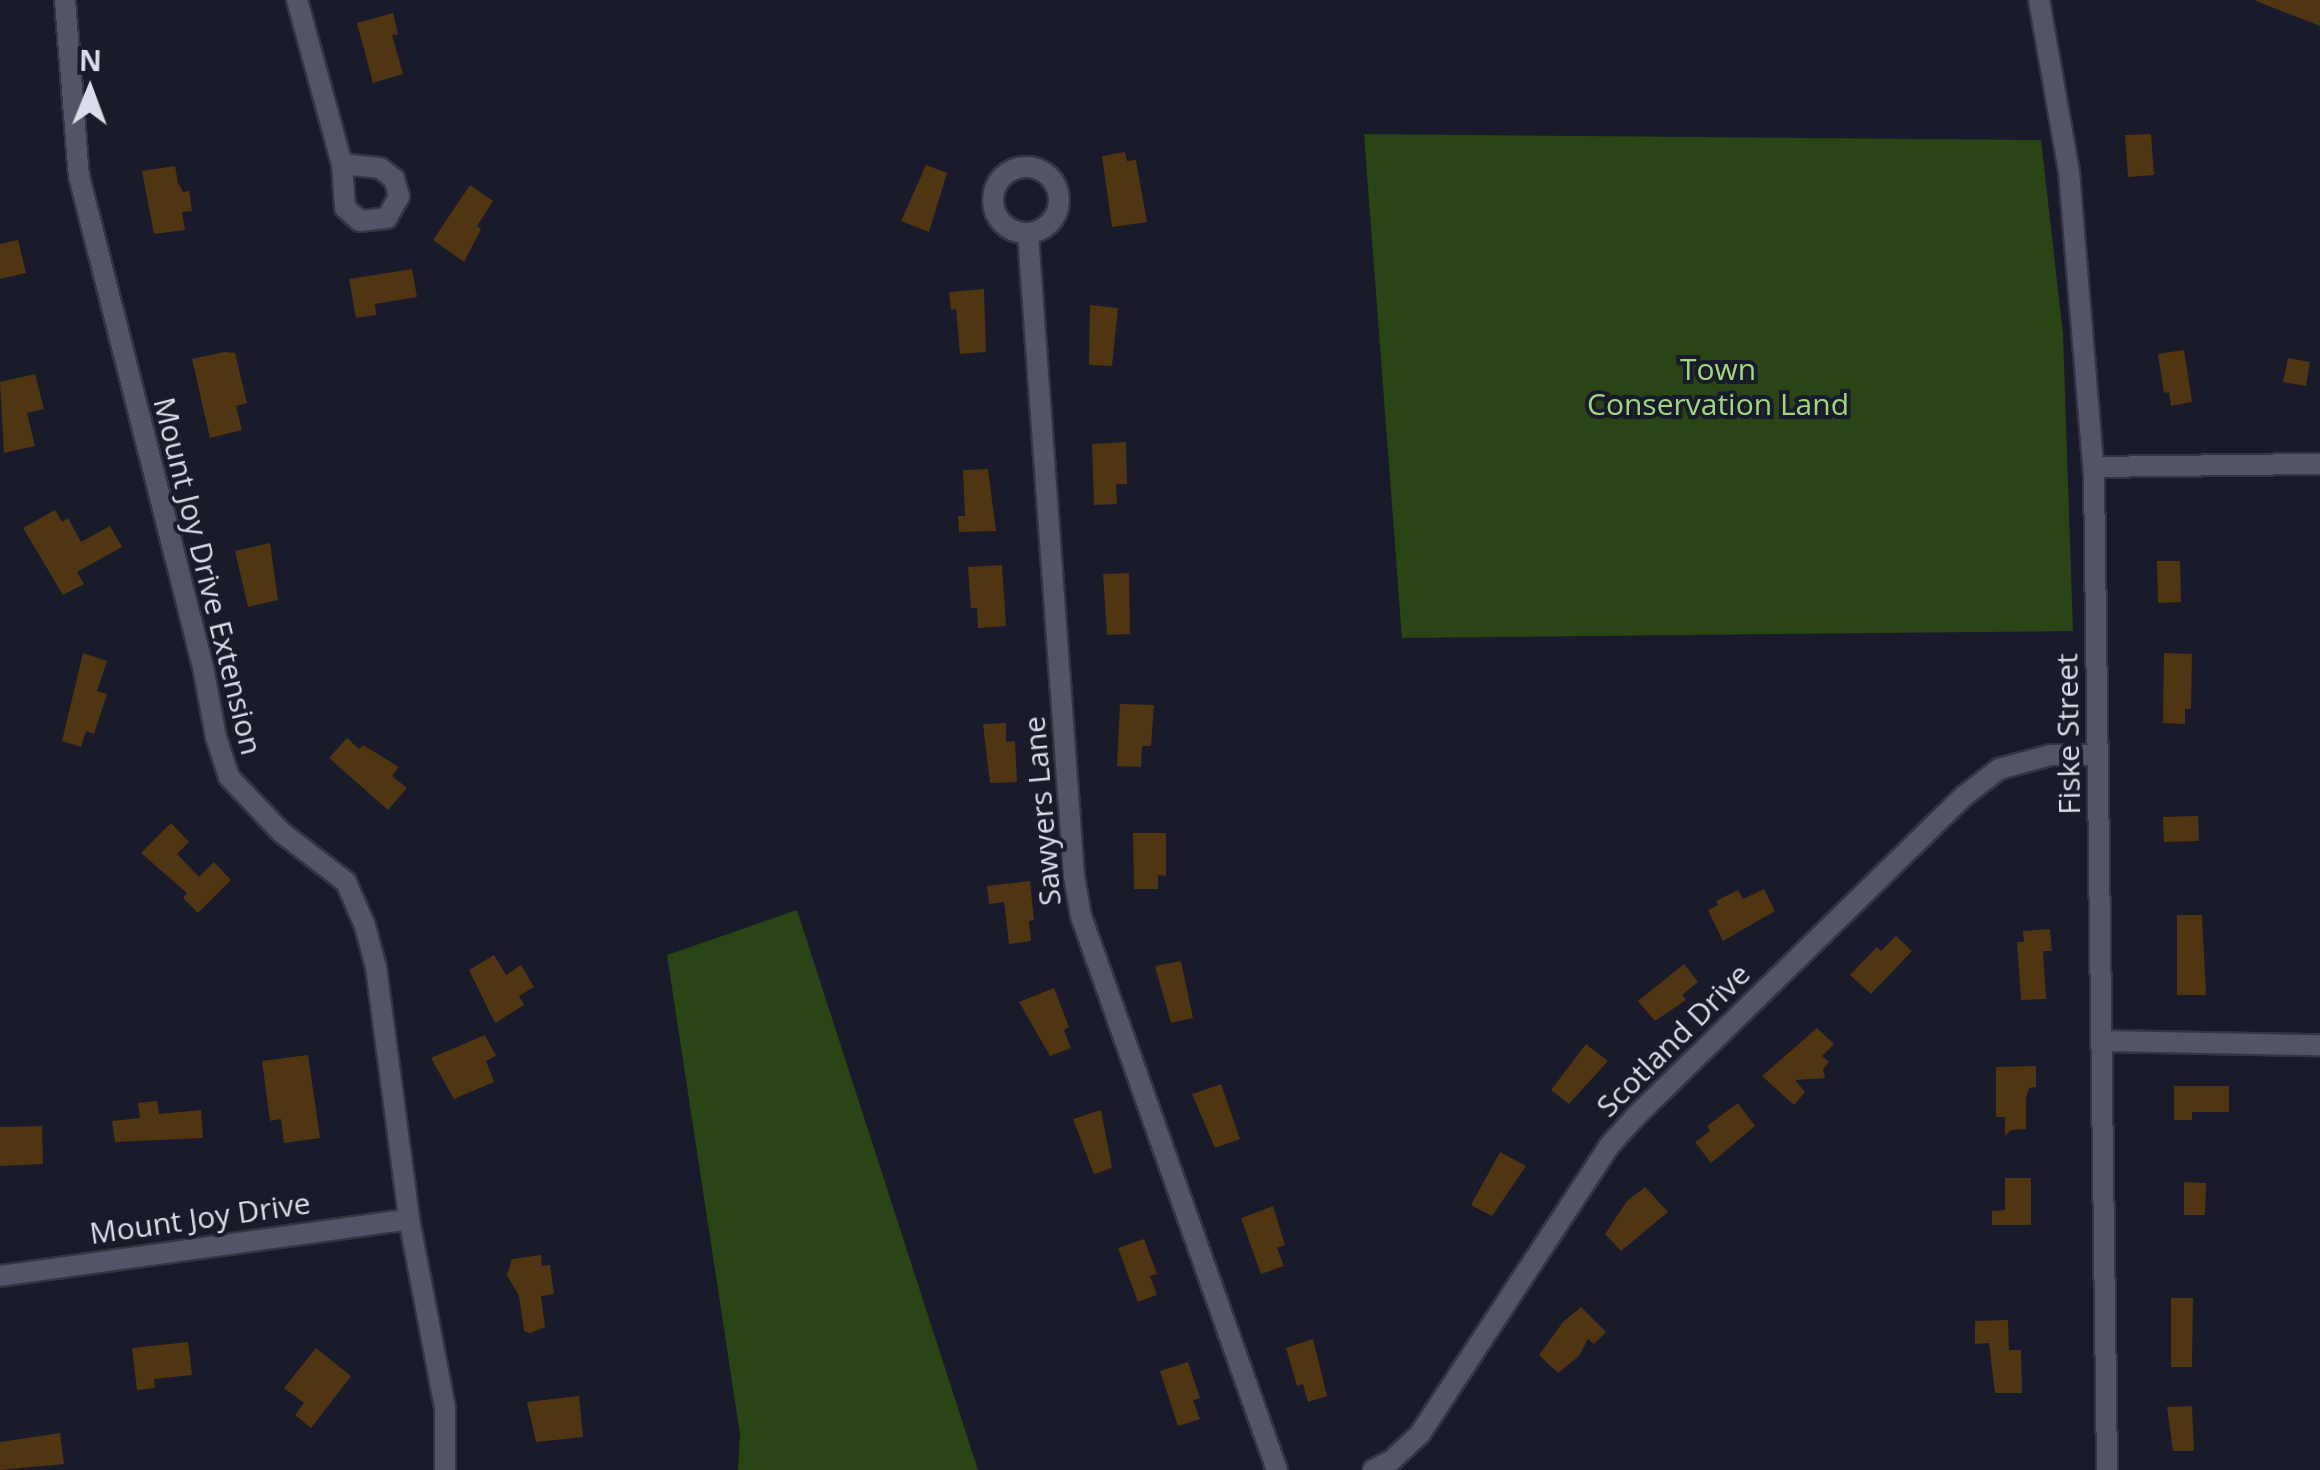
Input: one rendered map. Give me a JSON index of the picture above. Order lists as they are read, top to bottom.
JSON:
{
  "streets": {
    "street": [
      "Mount Joy Drive Extension",
      "Fiske Street",
      "Sawyers Lane",
      "Scotland Drive",
      "Mount Joy Drive"
    ]
  },
  "crossings": [
    ["Mount Joy Drive Extension", "Mount Joy Drive"],
    ["Fiske Street", "Scotland Drive"]
  ],
  "parks": ["Town Conservation Land"],
  "north": "top"
}
